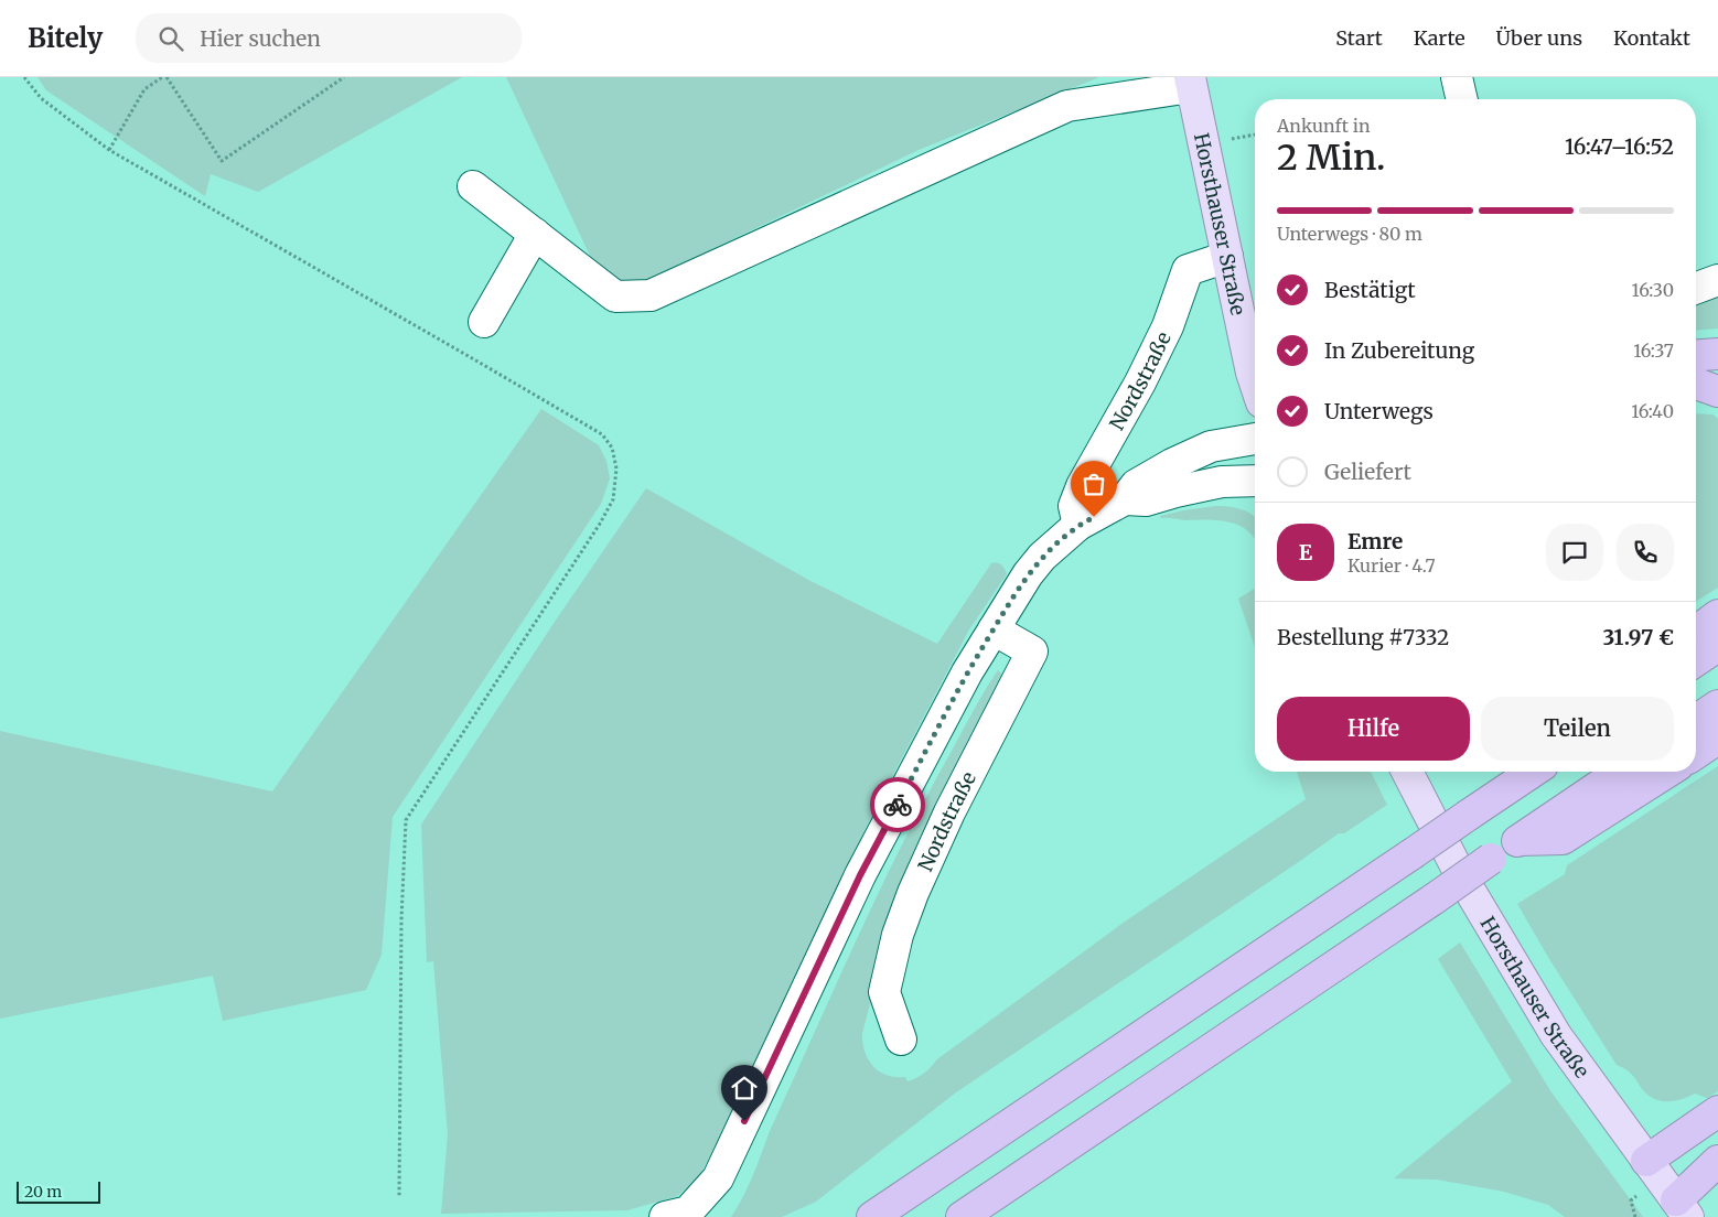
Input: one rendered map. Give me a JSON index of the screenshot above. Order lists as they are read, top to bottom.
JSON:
{
  "streets": {
    "main road": ["Horsthauser Straße"],
    "street": ["Nordstraße"]
  },
  "crossings": [
    ["Horsthauser Straße", "Nordstraße"]
  ],
  "scale_bar": "20 m",
  "page": {
    "header": "Bitely",
    "search": "Hier suchen",
    "nav": [
      "Start",
      "Karte",
      "Über uns",
      "Kontakt"
    ],
    "heading": ["2 Min.", "Ankunft in", "16:47–16:52"],
    "panel": [
      "Emre",
      "Kurier · 4.7",
      "Bestellung #7332",
      "31.97 €"
    ],
    "bar": "Unterwegs · 80 m",
    "list": [
      ["Bestätigt", "16:30"],
      ["In Zubereitung", "16:37"],
      ["Unterwegs", "16:40"],
      "Geliefert"
    ],
    "round": "E",
    "buttons": ["Hilfe", "Teilen"],
    "scale": "20 m"
  }
}
